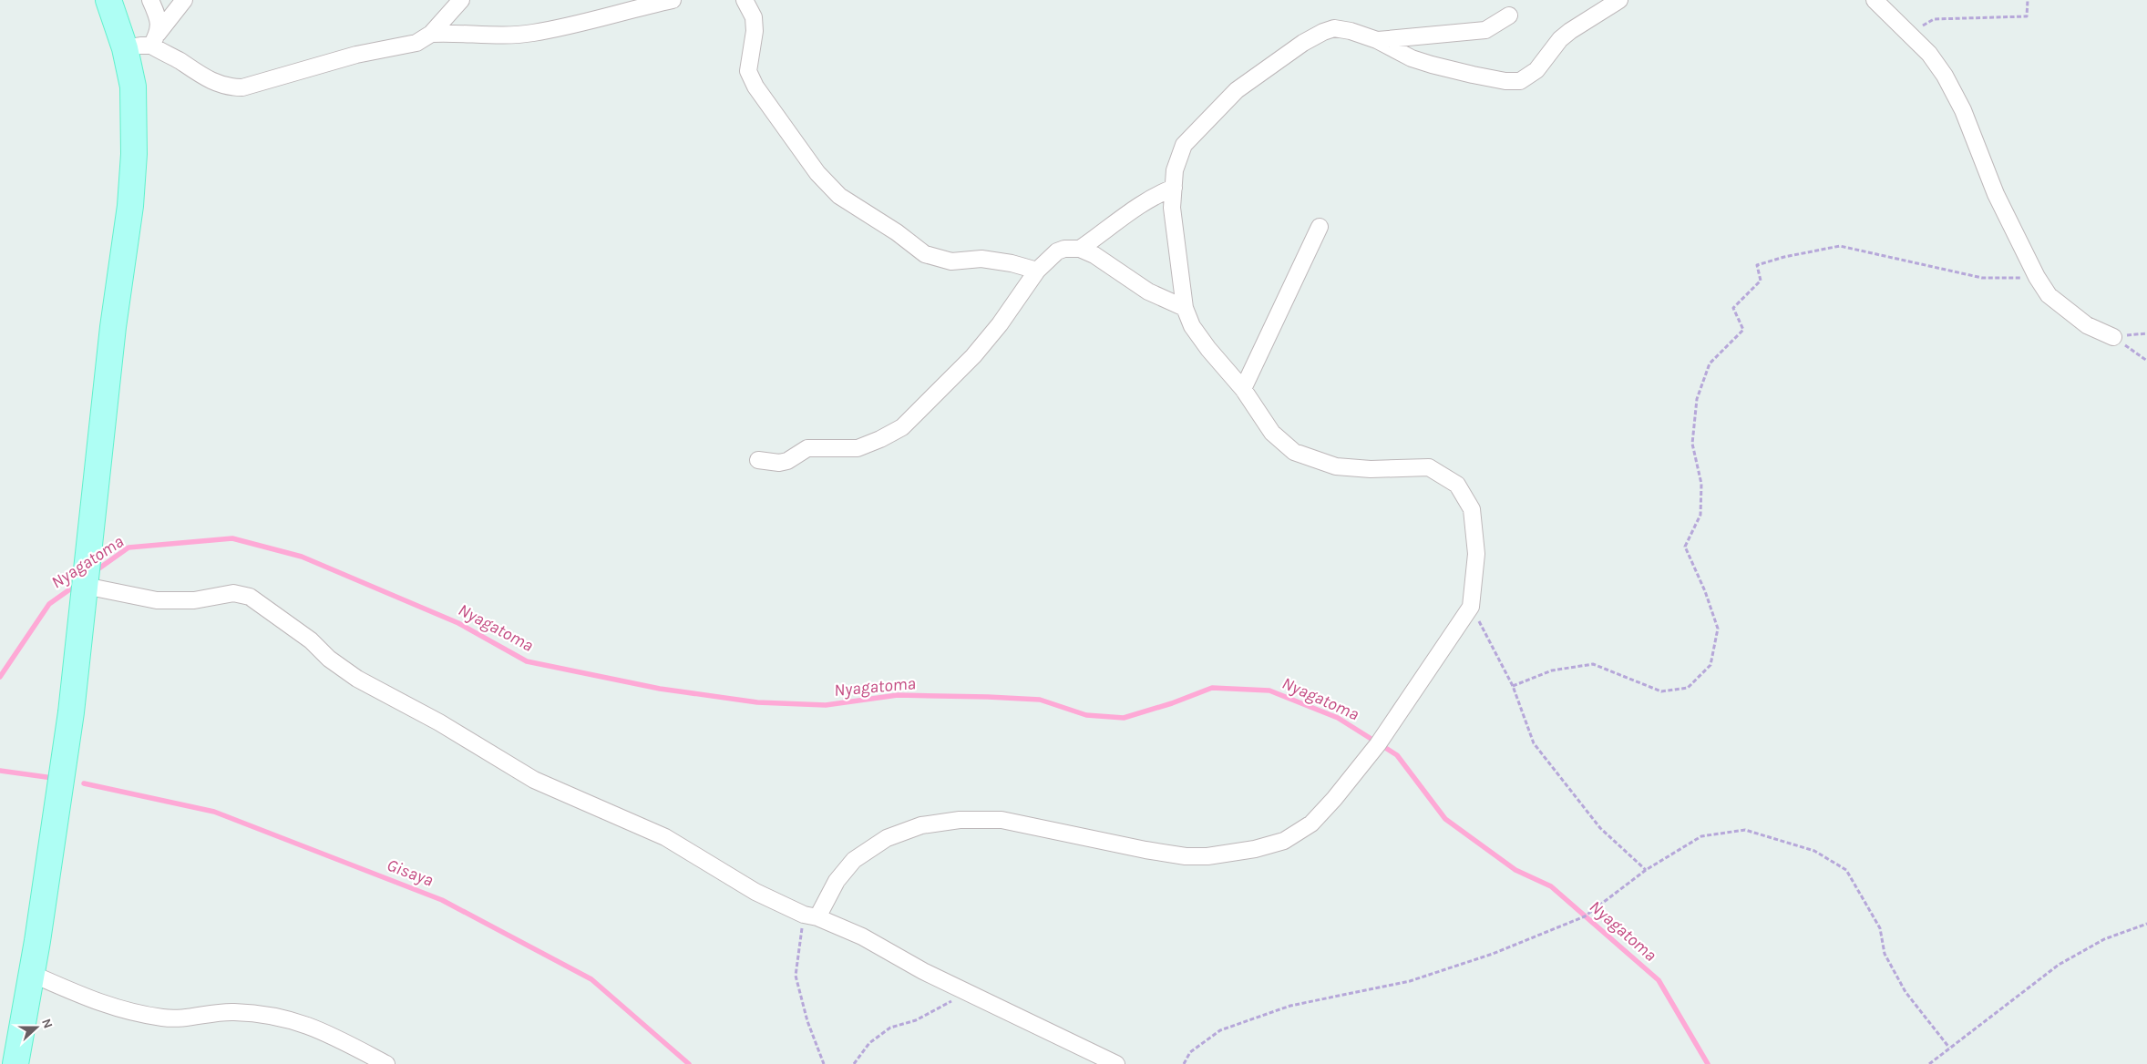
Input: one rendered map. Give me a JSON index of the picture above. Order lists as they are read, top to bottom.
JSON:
{
  "water": ["Nyagatoma", "Gisaya"],
  "north": "right"
}
